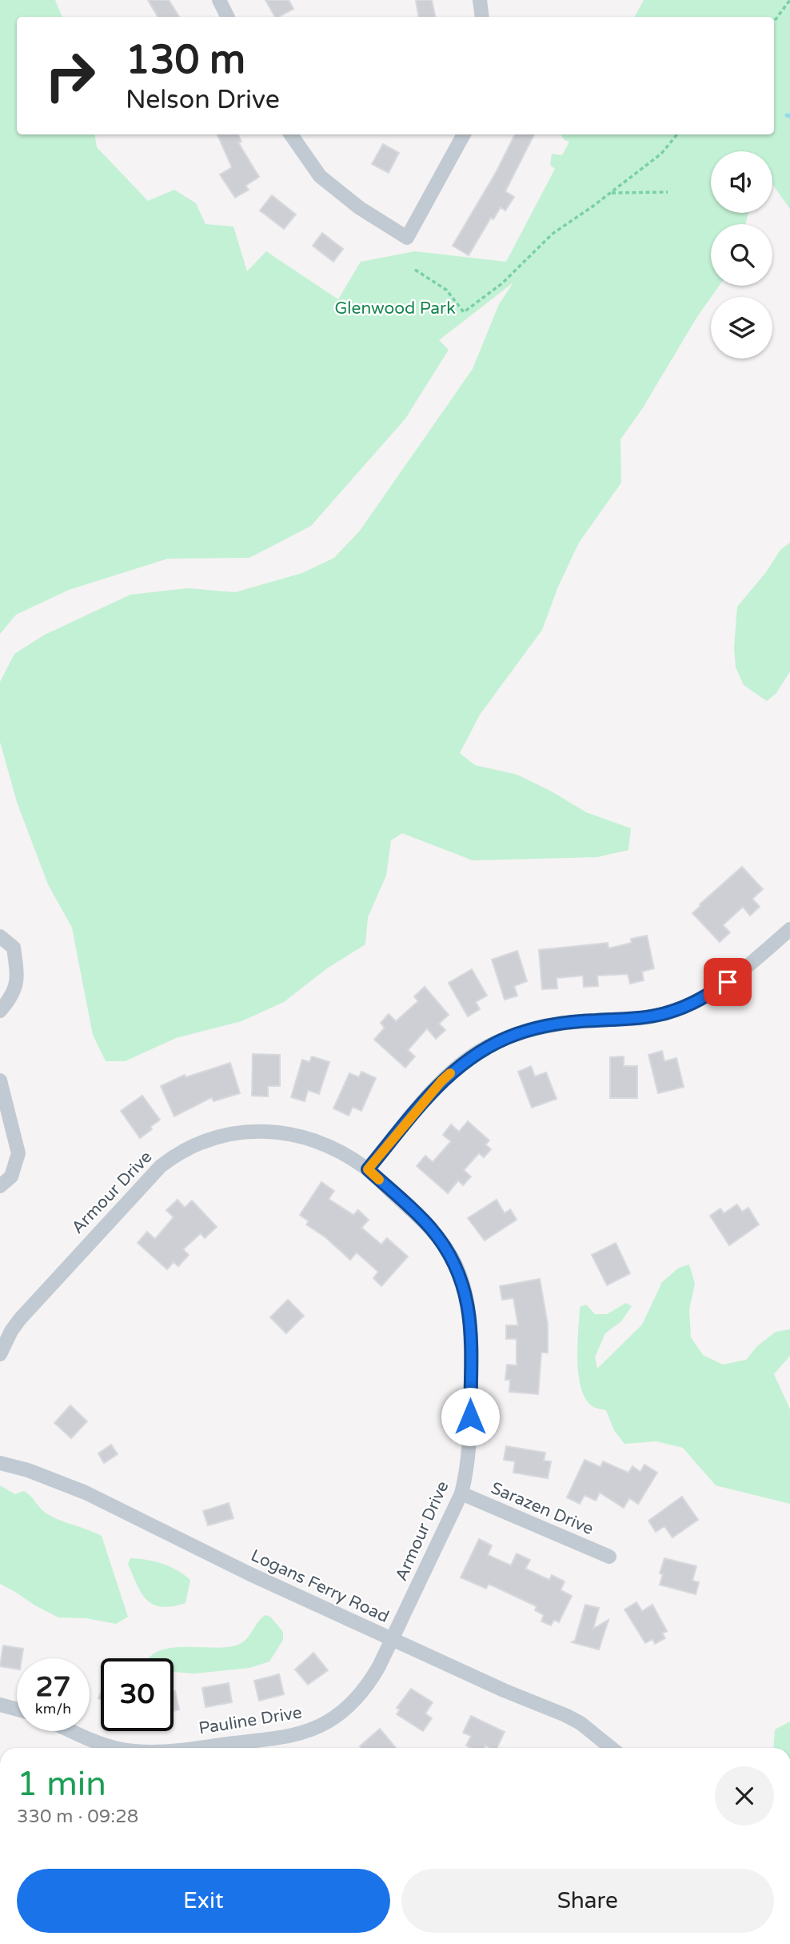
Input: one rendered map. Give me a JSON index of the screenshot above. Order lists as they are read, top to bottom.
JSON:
{
  "streets": {
    "street": [
      "Armour Drive",
      "Sarazen Drive",
      "Logans Ferry Road",
      "Pauline Drive"
    ]
  },
  "crossings": [
    ["Armour Drive", "Sarazen Drive"],
    ["Armour Drive", "Logans Ferry Road"],
    ["Armour Drive", "Pauline Drive"],
    ["Logans Ferry Road", "Pauline Drive"]
  ],
  "parks": ["Glenwood Park"],
  "page": {
    "turn": ["130 m", "Nelson Drive"],
    "speed": "27 km/h",
    "limit": "30",
    "heading": ["1 min", "330 m · 09:28"],
    "buttons": ["Exit", "Share"]
  }
}
